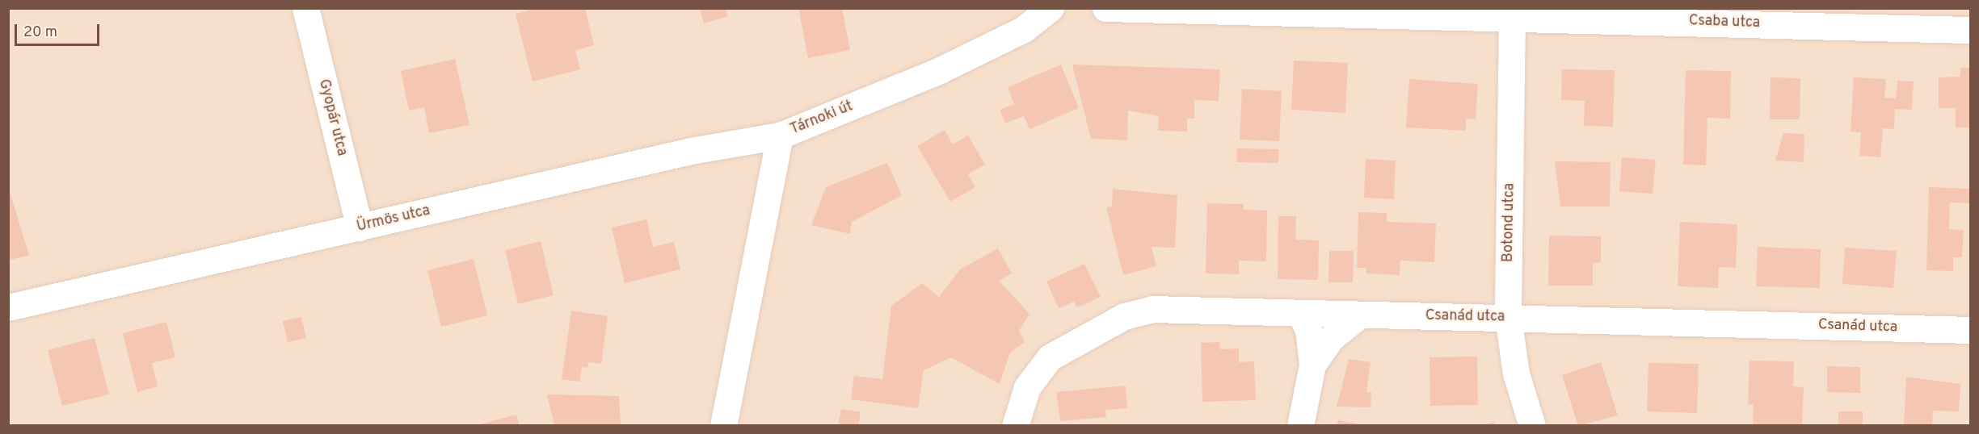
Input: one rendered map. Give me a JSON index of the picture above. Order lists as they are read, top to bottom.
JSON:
{
  "streets": {
    "street": [
      "Csaba utca",
      "Gyopár utca",
      "Tárnoki út",
      "Ürmös utca",
      "Botond utca",
      "Csanád utca"
    ]
  },
  "crossings": [
    ["Csaba utca", "Botond utca"],
    ["Gyopár utca", "Ürmös utca"],
    ["Tárnoki út", "Ürmös utca"],
    ["Botond utca", "Csanád utca"]
  ],
  "scale_bar": "20 m"
}
